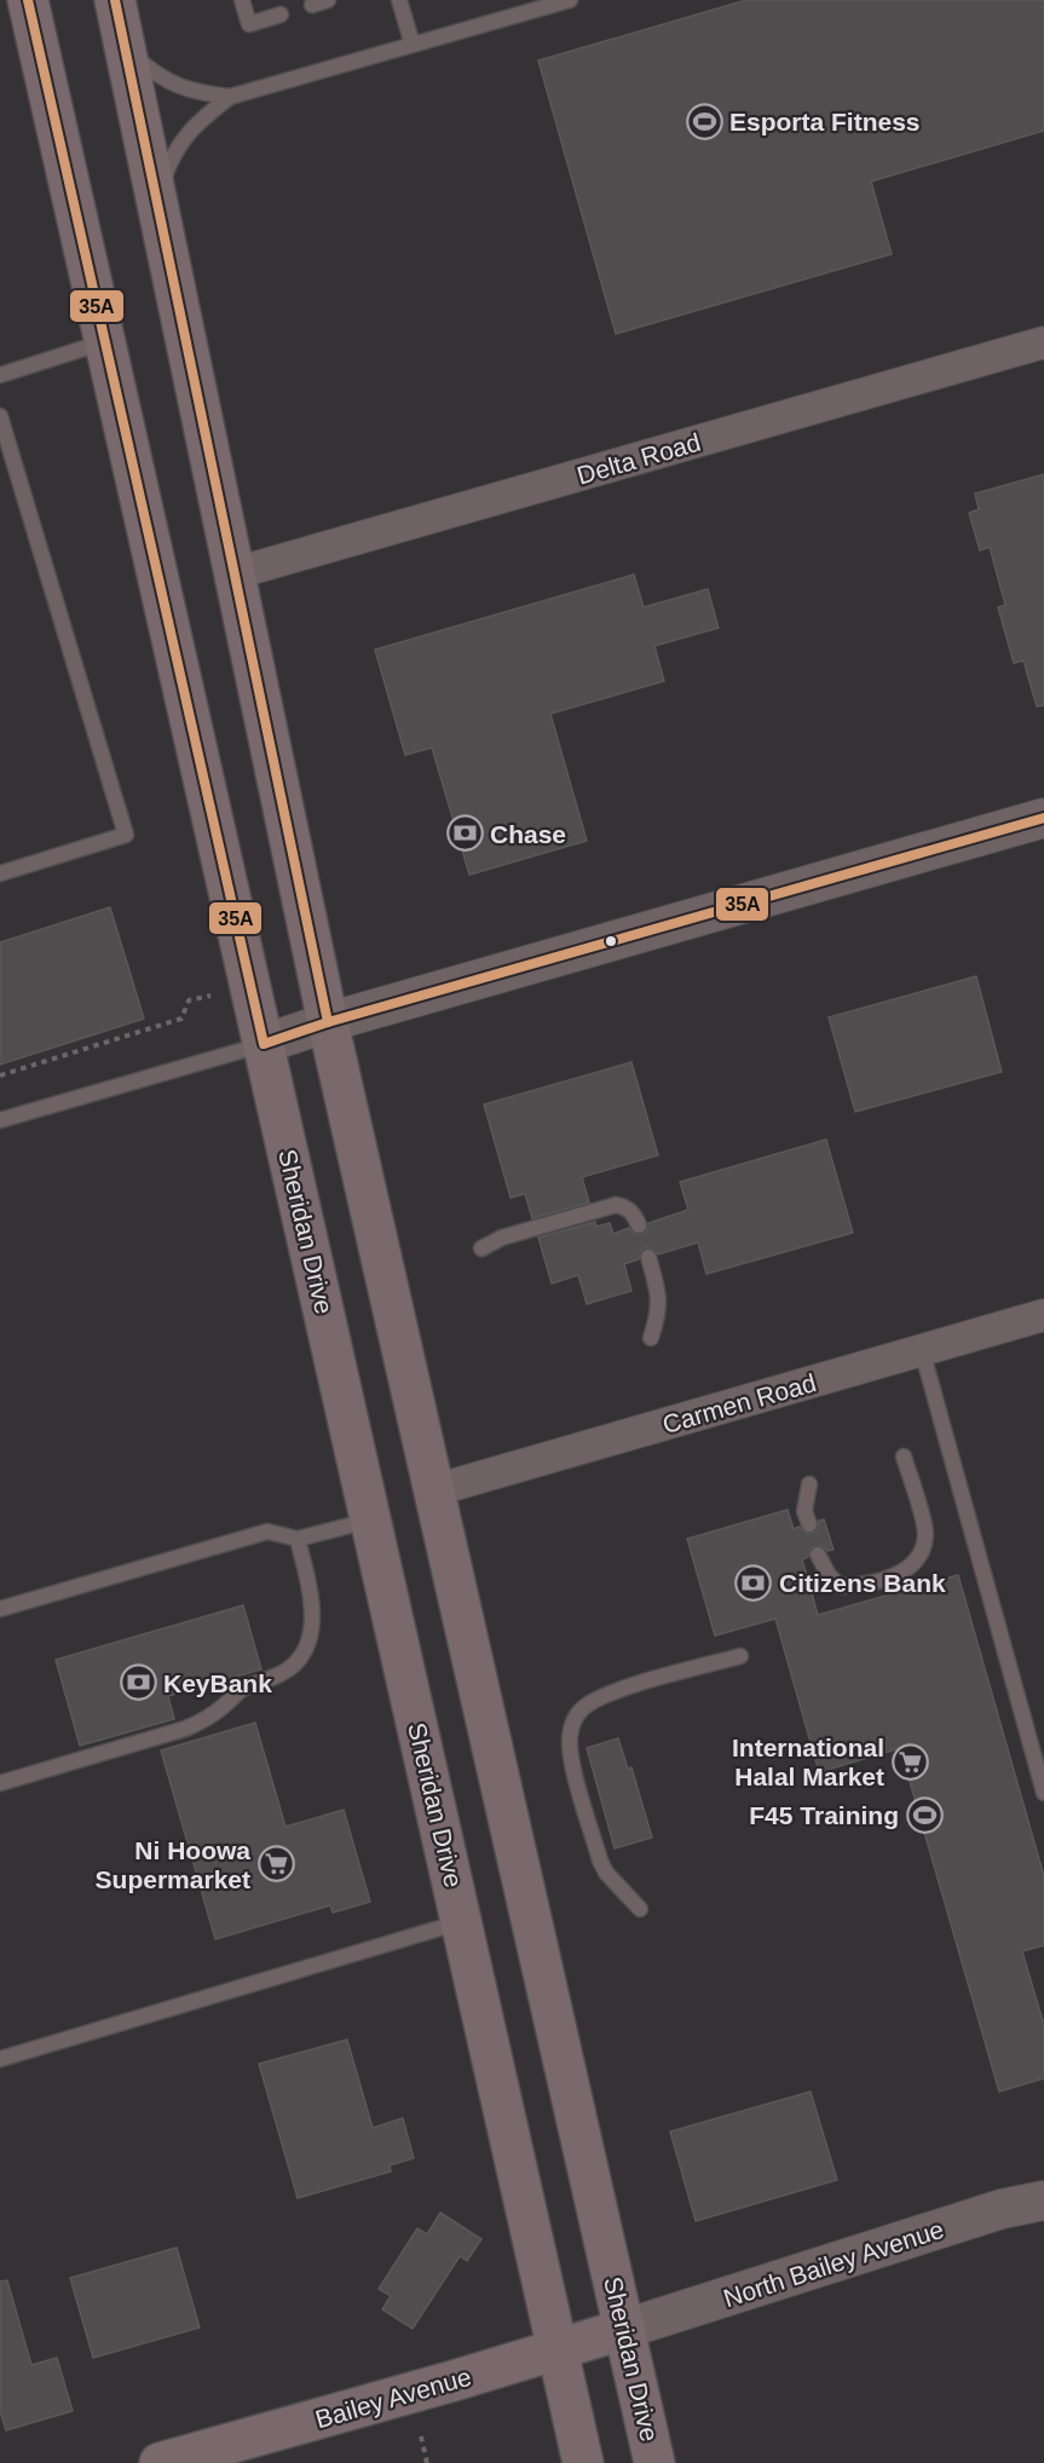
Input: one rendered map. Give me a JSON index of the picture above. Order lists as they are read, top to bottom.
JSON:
{
  "streets": {
    "main road": ["Sheridan Drive", "Bailey Avenue"],
    "street": ["Delta Road", "Carmen Road", "North Bailey Avenue"]
  },
  "crossings": [
    ["Delta Road", "Sheridan Drive"],
    ["Sheridan Drive", "Carmen Road"],
    ["Sheridan Drive", "North Bailey Avenue"],
    ["Sheridan Drive", "Bailey Avenue"],
    ["North Bailey Avenue", "Bailey Avenue"]
  ],
  "places": {
    "sports": ["Esporta Fitness", "F45 Training"],
    "bank": ["Chase", "Citizens Bank", "KeyBank"],
    "supermarket": ["International Halal Market", "Ni Hoowa Supermarket"]
  },
  "lines": ["transit line 35A"]
}
